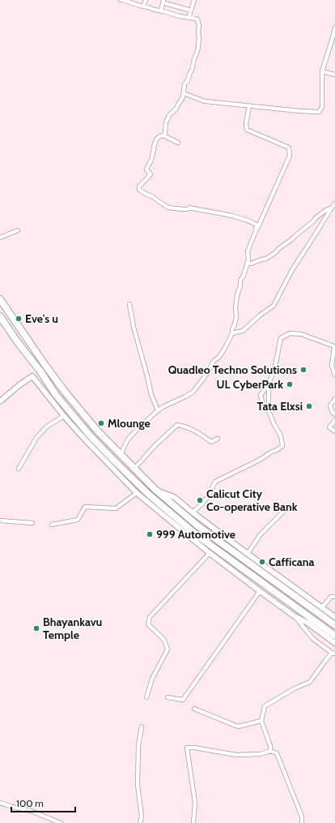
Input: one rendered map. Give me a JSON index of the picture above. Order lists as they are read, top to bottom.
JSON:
{
  "places": [
    "Eve's u",
    "Quadleo Techno Solutions",
    "UL CyberPark",
    "Tata Elxsi",
    "Mlounge",
    "Calicut City Co-operative Bank",
    "999 Automotive",
    "Cafficana",
    "Bhayankavu Temple"
  ],
  "scale_bar": "100 m"
}
